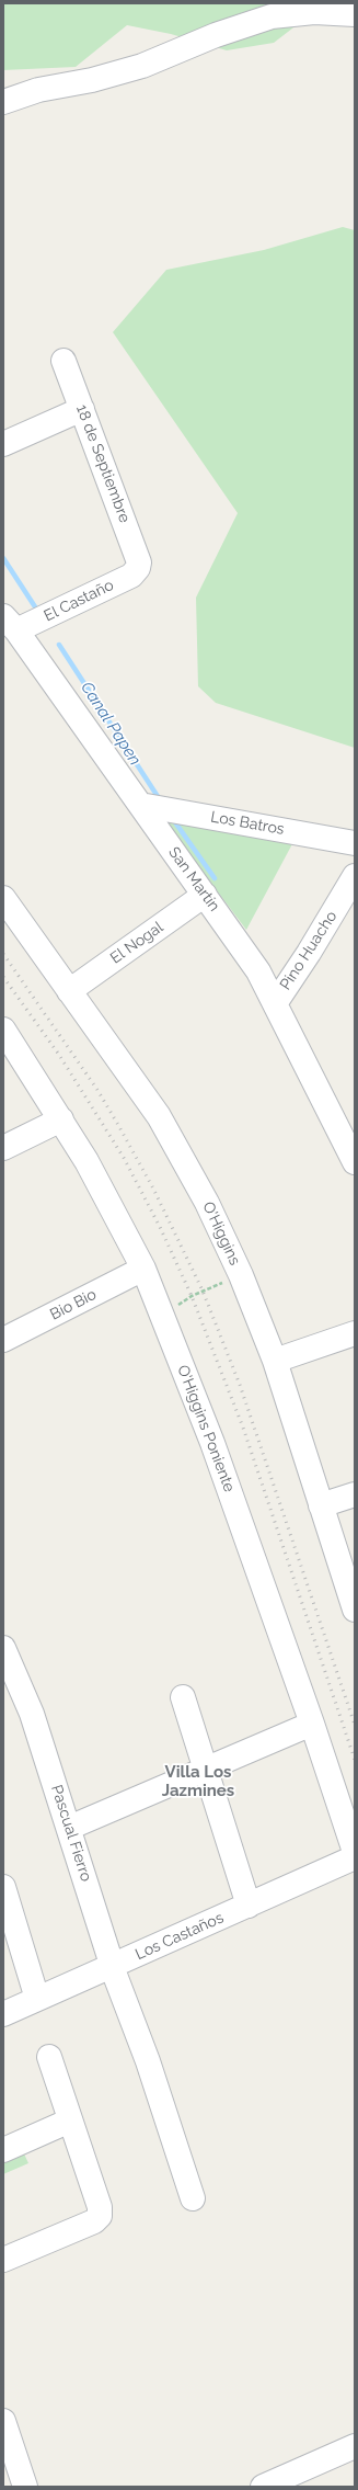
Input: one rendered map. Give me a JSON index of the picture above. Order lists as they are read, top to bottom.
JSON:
{
  "streets": {
    "street": [
      "18 de Septiembre",
      "El Castaño",
      "Los Batros",
      "San Martín",
      "El Nogal",
      "Pino Huacho",
      "O'Higgins",
      "Bio Bio",
      "O'Higgins Poniente",
      "Pascual Fierro",
      "Los Castaños"
    ]
  },
  "crossings": [
    ["18 de Septiembre", "El Castaño"],
    ["El Castaño", "San Martín"],
    ["Los Batros", "San Martín"],
    ["San Martín", "El Nogal"],
    ["San Martín", "Pino Huacho"],
    ["El Nogal", "O'Higgins"],
    ["Bio Bio", "O'Higgins Poniente"],
    ["Pascual Fierro", "Los Castaños"]
  ],
  "districts": ["Villa Los Jazmines"],
  "water": ["Canal Papen"]
}
